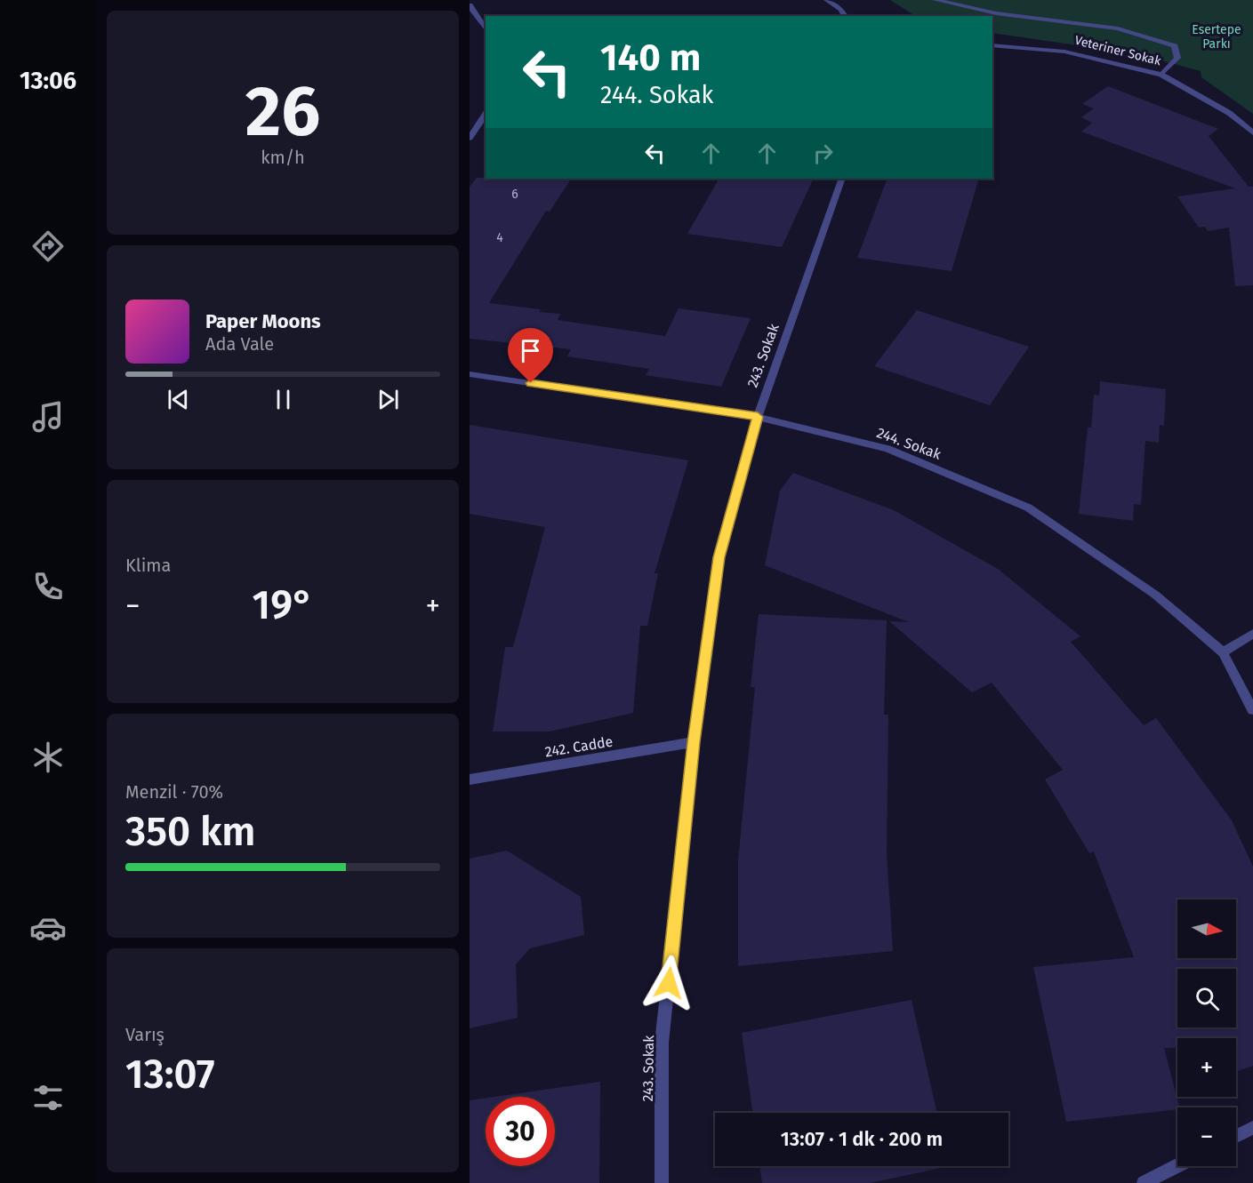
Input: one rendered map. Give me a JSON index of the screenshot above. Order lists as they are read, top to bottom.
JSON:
{
  "streets": {
    "street": [
      "Veteriner Sokak",
      "243. Sokak",
      "244. Sokak",
      "242. Cadde"
    ]
  },
  "crossings": [
    ["243. Sokak", "244. Sokak"],
    ["243. Sokak", "242. Cadde"]
  ],
  "parks": ["Esertepe Parkı"],
  "house_numbers": ["6", "4"],
  "north": "right",
  "page": {
    "tabs": "13:06",
    "tile": [
      ["26", "km/h"],
      "Klima",
      ["Menzil · 70%", "350 km"],
      ["Varış", "13:07"]
    ],
    "turn": ["140 m", "244. Sokak"],
    "song": ["Paper Moons", "Ada Vale"],
    "heat": ["−", "19°", "+"],
    "map_buttons": ["+", "−"],
    "limit": "30",
    "trip": "13:07 · 1 dk · 200 m"
  }
}
